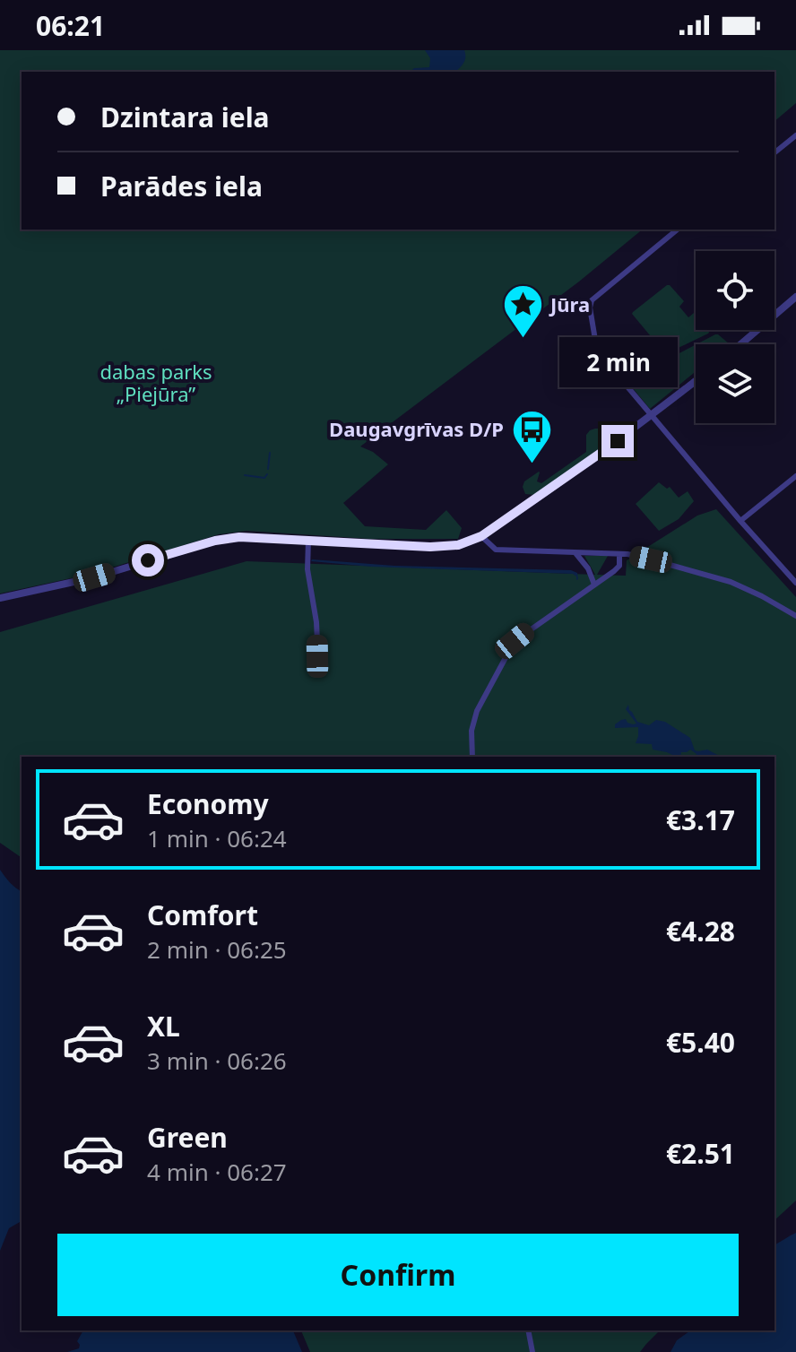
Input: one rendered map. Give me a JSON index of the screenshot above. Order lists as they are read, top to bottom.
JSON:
{
  "parks": ["dabas parks „Piejūra”"],
  "places": {
    "place": ["Jūra"],
    "bus stop": ["Daugavgrīvas D/P"]
  },
  "page": {
    "status": "06:21",
    "banner": ["Dzintara iela", "Parādes iela"],
    "bubble": "2 min",
    "list": [
      {
        "name": "Economy",
        "note": "1 min · 06:24",
        "value": "€3.17"
      },
      {
        "name": "Comfort",
        "note": "2 min · 06:25",
        "value": "€4.28"
      },
      {
        "name": "XL",
        "note": "3 min · 06:26",
        "value": "€5.40"
      },
      {
        "name": "Green",
        "note": "4 min · 06:27",
        "value": "€2.51"
      }
    ],
    "buttons": "Confirm"
  }
}
